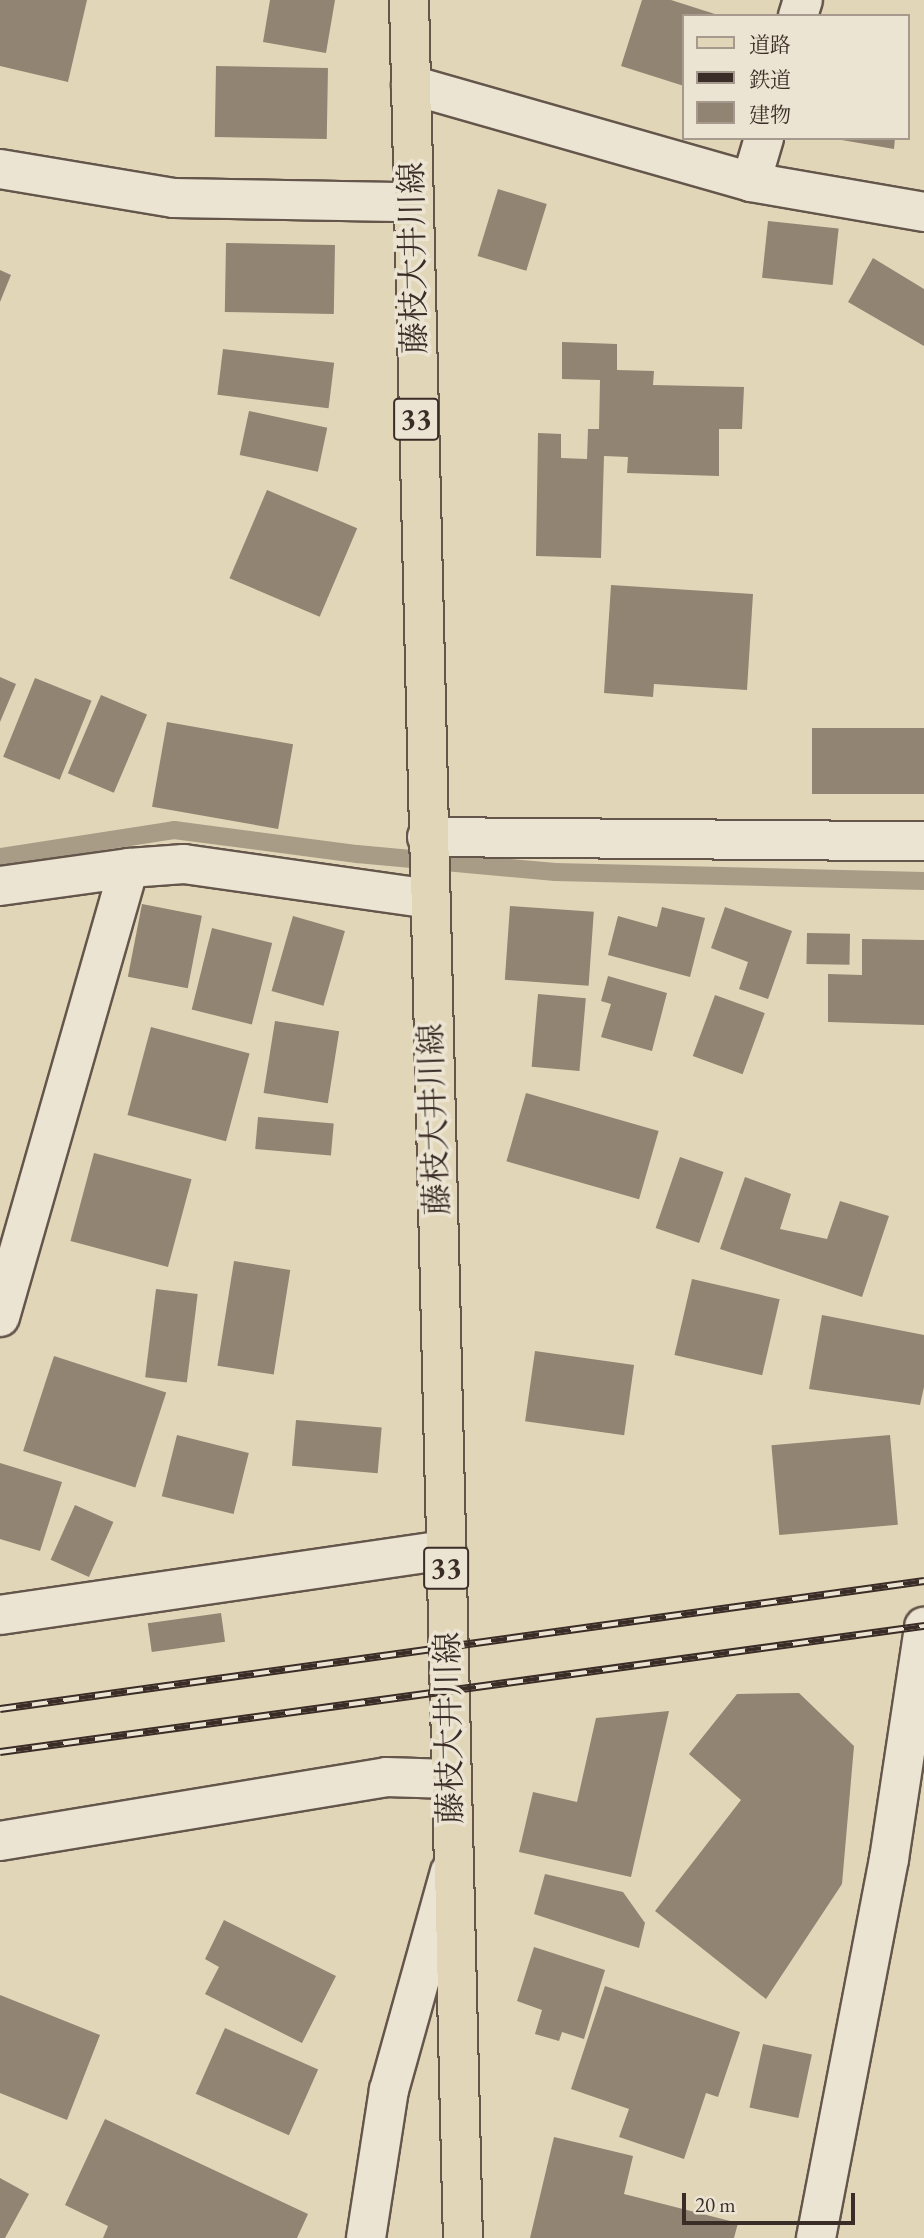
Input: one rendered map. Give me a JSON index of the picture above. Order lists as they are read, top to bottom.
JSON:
{
  "streets": {
    "main road": ["藤枝大井川線", "33"]
  },
  "legend": ["道路", "鉄道", "建物"],
  "scale_bar": "20 m"
}
